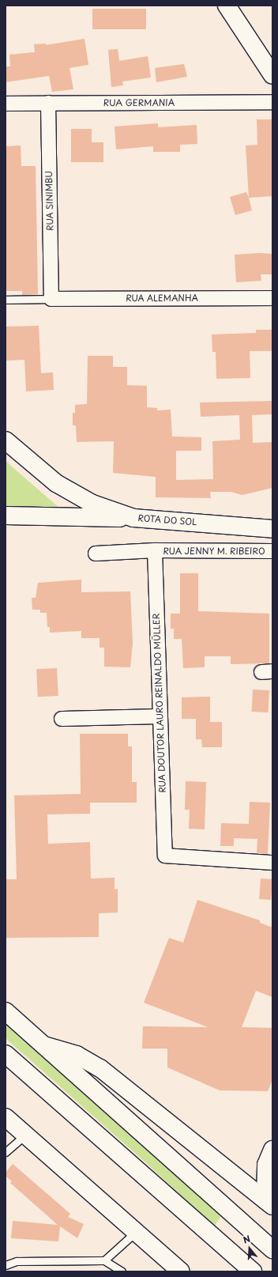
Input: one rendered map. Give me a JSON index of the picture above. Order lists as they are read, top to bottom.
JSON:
{
  "streets": {
    "main road": ["ROTA DO SOL"],
    "street": [
      "RUA GERMANIA",
      "RUA SINIMBU",
      "RUA ALEMANHA",
      "RUA JENNY M. RIBEIRO",
      "RUA DOUTOR LAURO REINALDO MÜLLER"
    ]
  },
  "crossings": [
    ["RUA GERMANIA", "RUA SINIMBU"],
    ["RUA SINIMBU", "RUA ALEMANHA"],
    ["RUA JENNY M. RIBEIRO", "RUA DOUTOR LAURO REINALDO MÜLLER"]
  ],
  "north": "top"
}
